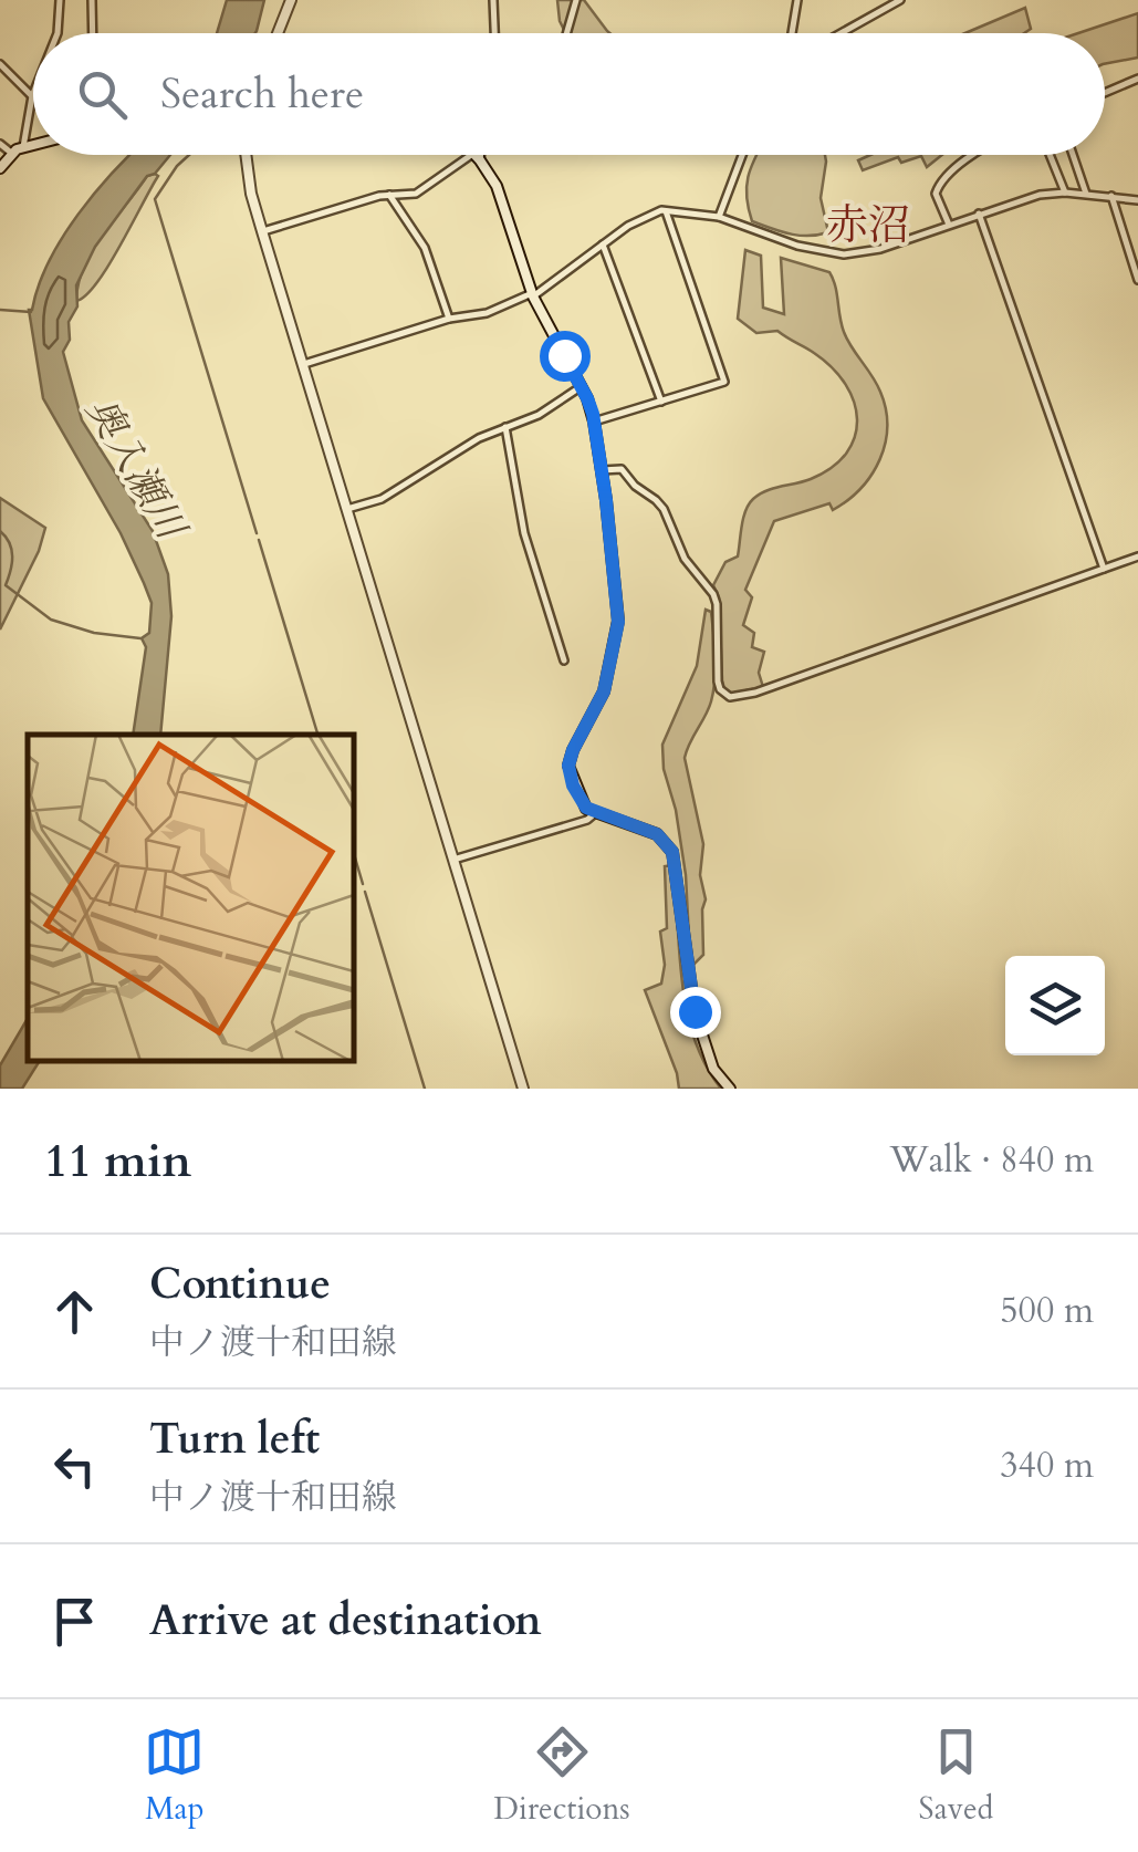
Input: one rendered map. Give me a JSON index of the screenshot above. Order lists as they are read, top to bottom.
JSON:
{
  "districts": ["赤沼"],
  "water": ["奥入瀬川"],
  "page": {
    "search": "Search here",
    "heading": ["11 min", "Walk · 840 m"],
    "list": [
      ["Continue", "中ノ渡十和田線", "500 m"],
      ["Turn left", "中ノ渡十和田線", "340 m"],
      "Arrive at destination"
    ],
    "nav": ["Map", "Directions", "Saved"]
  }
}
